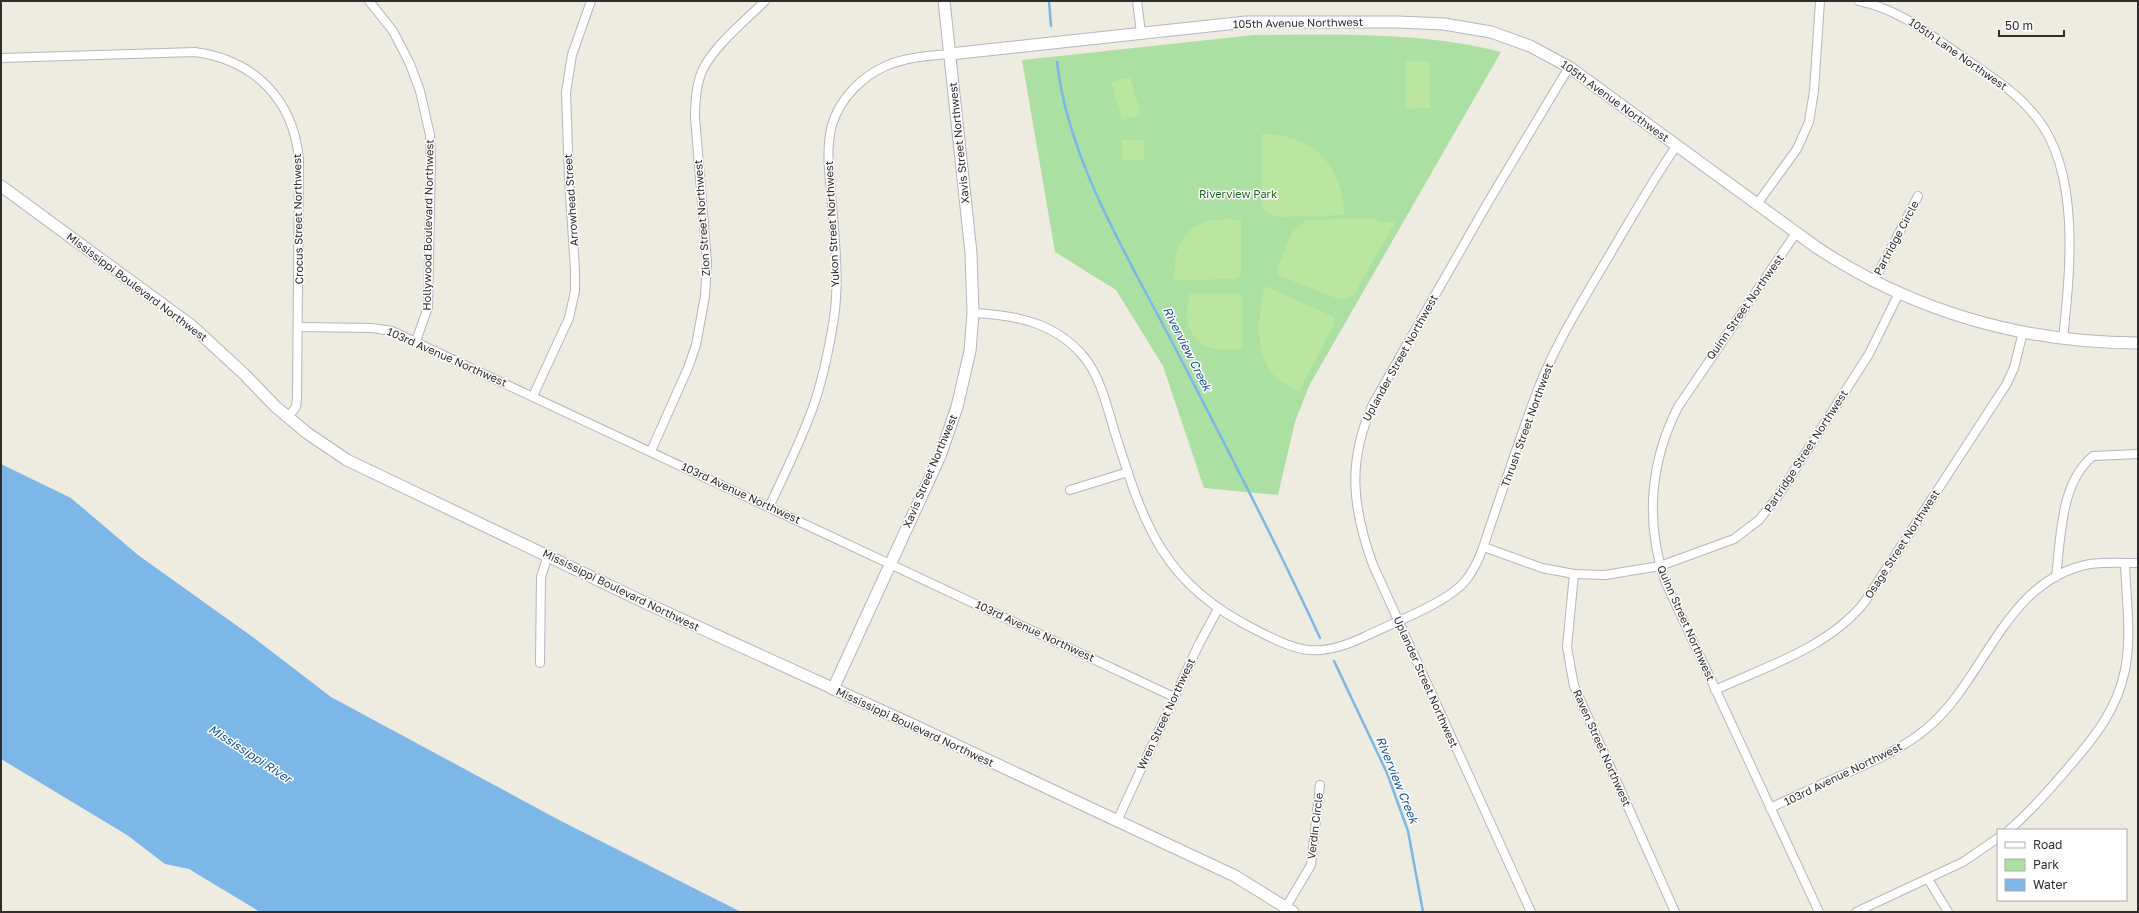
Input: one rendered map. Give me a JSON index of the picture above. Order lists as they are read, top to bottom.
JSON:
{
  "streets": {
    "street": [
      "105th Avenue Northwest",
      "105th Lane Northwest",
      "Xavis Street Northwest",
      "Arrowhead Street",
      "Zion Street Northwest",
      "Crocus Street Northwest",
      "Yukon Street Northwest",
      "Hollywood Boulevard Northwest",
      "Partridge Circle",
      "Mississippi Boulevard Northwest",
      "Quinn Street Northwest",
      "103rd Avenue Northwest",
      "Uplander Street Northwest",
      "Thrush Street Northwest",
      "Partridge Street Northwest",
      "Osage Street Northwest",
      "Wren Street Northwest",
      "Raven Street Northwest",
      "Verdin Circle"
    ]
  },
  "crossings": [
    ["105th Avenue Northwest", "105th Lane Northwest"],
    ["105th Avenue Northwest", "Xavis Street Northwest"],
    ["105th Avenue Northwest", "Yukon Street Northwest"],
    ["105th Avenue Northwest", "Partridge Circle"],
    ["105th Avenue Northwest", "Quinn Street Northwest"],
    ["105th Avenue Northwest", "Uplander Street Northwest"],
    ["105th Avenue Northwest", "Thrush Street Northwest"],
    ["105th Avenue Northwest", "Partridge Street Northwest"],
    ["105th Avenue Northwest", "Osage Street Northwest"],
    ["Xavis Street Northwest", "Yukon Street Northwest"],
    ["Xavis Street Northwest", "Mississippi Boulevard Northwest"],
    ["Xavis Street Northwest", "103rd Avenue Northwest"],
    ["Xavis Street Northwest", "Thrush Street Northwest"],
    ["Arrowhead Street", "103rd Avenue Northwest"],
    ["Zion Street Northwest", "103rd Avenue Northwest"],
    ["Crocus Street Northwest", "Mississippi Boulevard Northwest"],
    ["Crocus Street Northwest", "103rd Avenue Northwest"],
    ["Yukon Street Northwest", "103rd Avenue Northwest"],
    ["Hollywood Boulevard Northwest", "103rd Avenue Northwest"],
    ["Mississippi Boulevard Northwest", "Wren Street Northwest"],
    ["Mississippi Boulevard Northwest", "Verdin Circle"],
    ["Quinn Street Northwest", "103rd Avenue Northwest"],
    ["Quinn Street Northwest", "Partridge Street Northwest"],
    ["Quinn Street Northwest", "Osage Street Northwest"],
    ["103rd Avenue Northwest", "Wren Street Northwest"],
    ["Uplander Street Northwest", "Thrush Street Northwest"],
    ["Thrush Street Northwest", "Partridge Street Northwest"],
    ["Thrush Street Northwest", "Wren Street Northwest"],
    ["Partridge Street Northwest", "Raven Street Northwest"]
  ],
  "water": ["Riverview Creek", "Mississippi River"],
  "parks": ["Riverview Park"],
  "legend": ["Road", "Park", "Water"],
  "scale_bar": "50 m"
}
